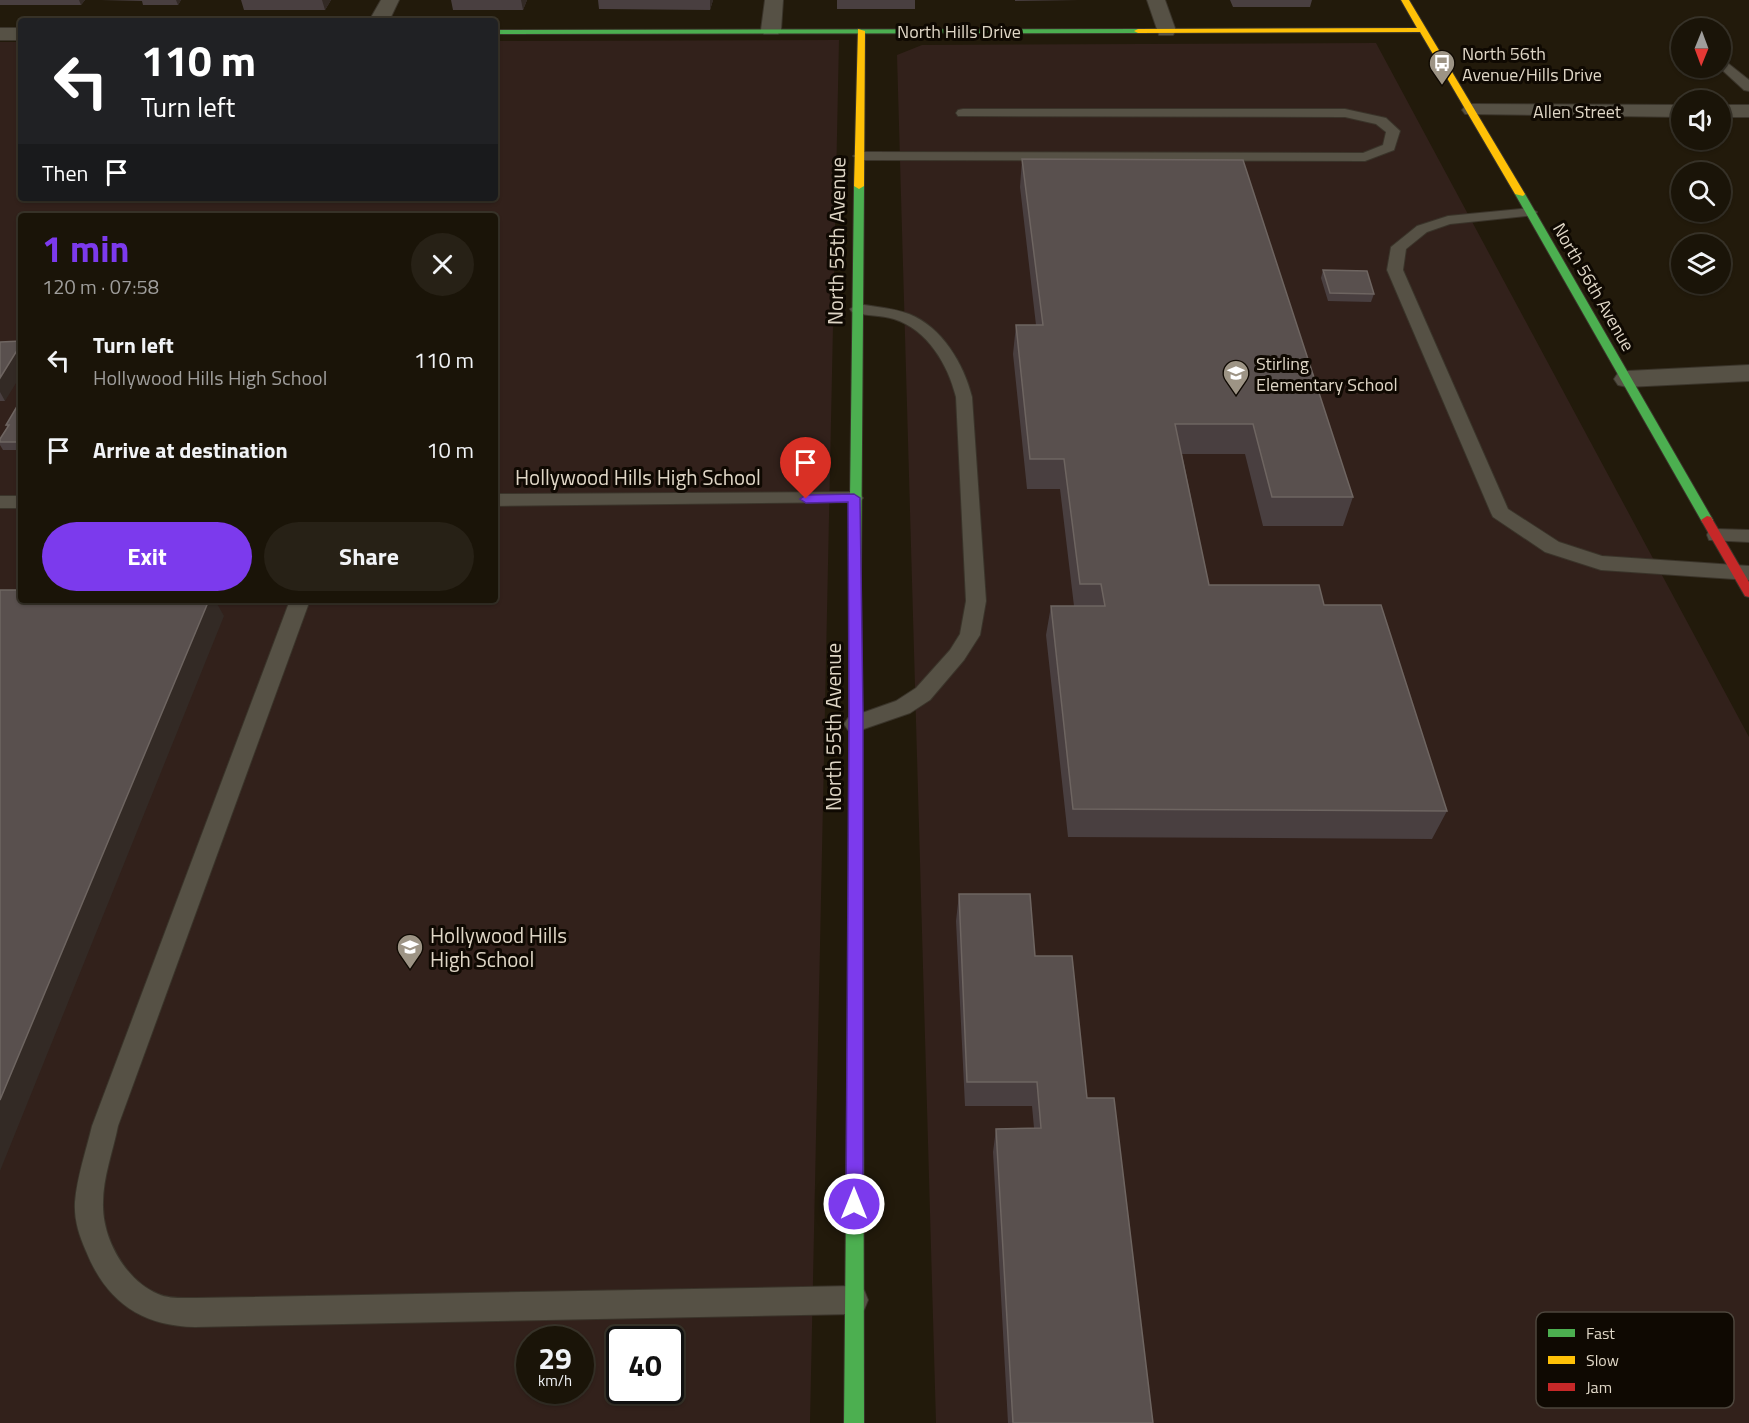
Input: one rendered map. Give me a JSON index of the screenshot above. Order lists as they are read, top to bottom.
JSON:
{
  "streets": {
    "street": [
      "North Hills Drive",
      "Allen Street",
      "North 55th Avenue",
      "North 56th Avenue"
    ],
    "lane": ["Hollywood Hills High School"]
  },
  "crossings": [
    ["North Hills Drive", "North 55th Avenue"],
    ["North Hills Drive", "North 56th Avenue"],
    ["Allen Street", "North 56th Avenue"],
    ["North 55th Avenue", "Hollywood Hills High School"]
  ],
  "places": {
    "bus stop": ["North 56th Avenue/Hills Drive"],
    "school or university": ["Stirling Elementary School", "Hollywood Hills High School"]
  },
  "legend": ["Fast", "Slow", "Jam"],
  "north": "bottom",
  "page": {
    "turn": ["110 m", "Turn left"],
    "then": "Then",
    "heading": ["1 min", "120 m · 07:58"],
    "list": [
      {
        "name": "Turn left",
        "note": "Hollywood Hills High School",
        "value": "110 m"
      },
      {
        "name": "Arrive at destination",
        "value": "10 m"
      }
    ],
    "buttons": ["Exit", "Share"],
    "speed": "29 km/h",
    "limit": "40"
  }
}
